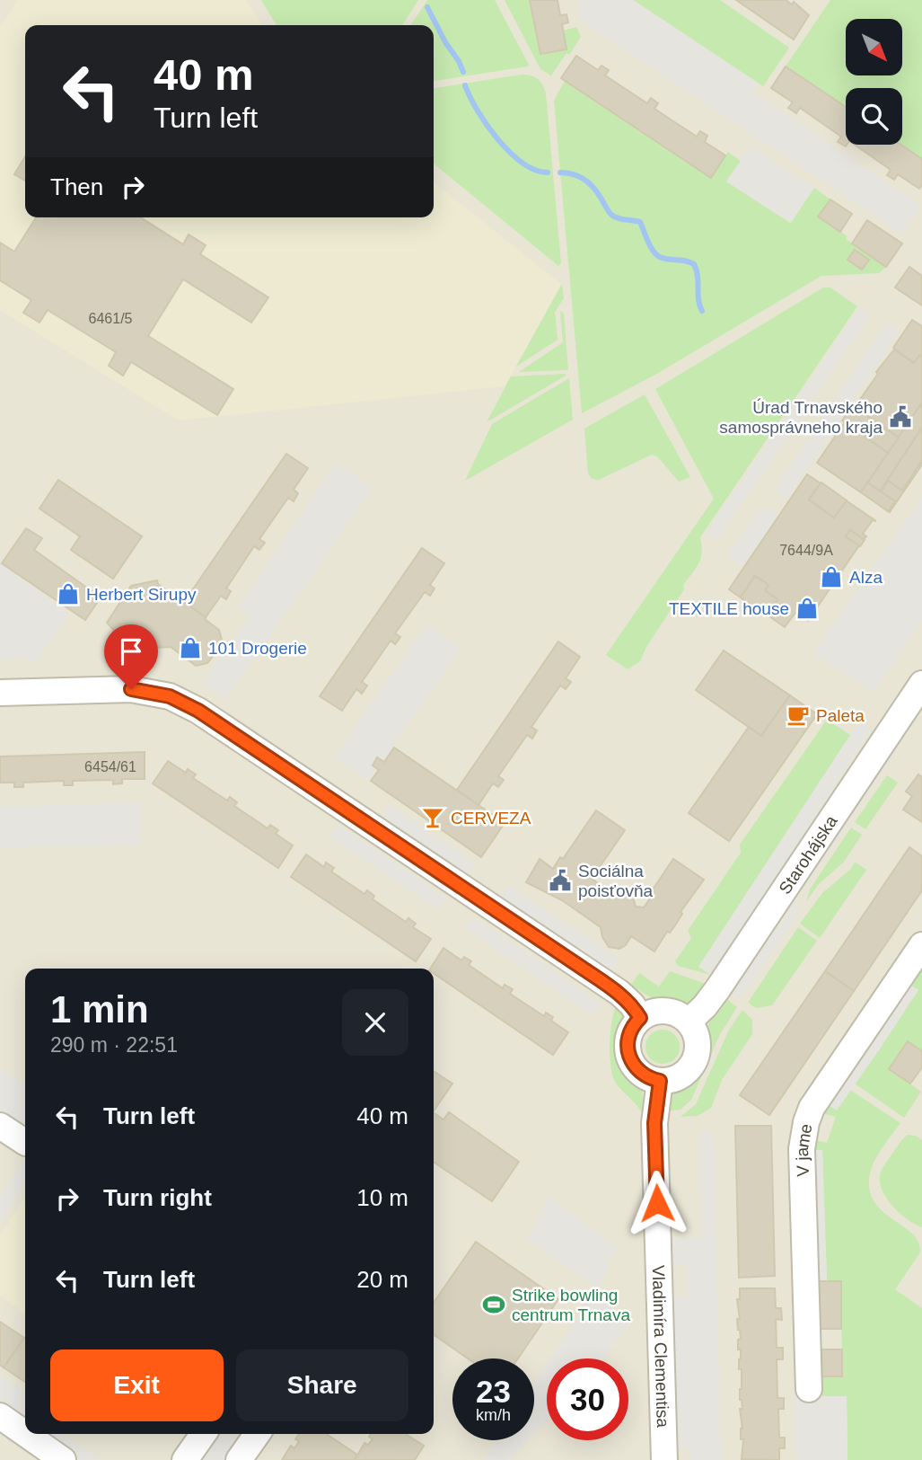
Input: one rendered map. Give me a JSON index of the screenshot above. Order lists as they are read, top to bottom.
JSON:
{
  "streets": {
    "street": ["Starohájska", "V jame", "Vladimíra Clementisa"]
  },
  "crossings": [
    ["Starohájska", "Vladimíra Clementisa"]
  ],
  "places": {
    "public building": ["Úrad Trnavského samosprávneho kraja", "Sociálna poisťovňa"],
    "shop": [
      "Alza",
      "Herbert Sirupy",
      "TEXTILE house",
      "101 Drogerie"
    ],
    "cafe": ["Paleta"],
    "bar": ["CERVEZA"],
    "sports": ["Strike bowling centrum Trnava"]
  },
  "house_numbers": ["6461/5", "7644/9A", "6454/61"],
  "north": "bottom right",
  "page": {
    "turn": ["40 m", "Turn left"],
    "then": "Then",
    "heading": ["1 min", "290 m · 22:51"],
    "list": [
      {
        "name": "Turn left",
        "value": "40 m"
      },
      {
        "name": "Turn right",
        "value": "10 m"
      },
      {
        "name": "Turn left",
        "value": "20 m"
      }
    ],
    "buttons": ["Exit", "Share"],
    "speed": "23 km/h",
    "limit": "30"
  }
}
